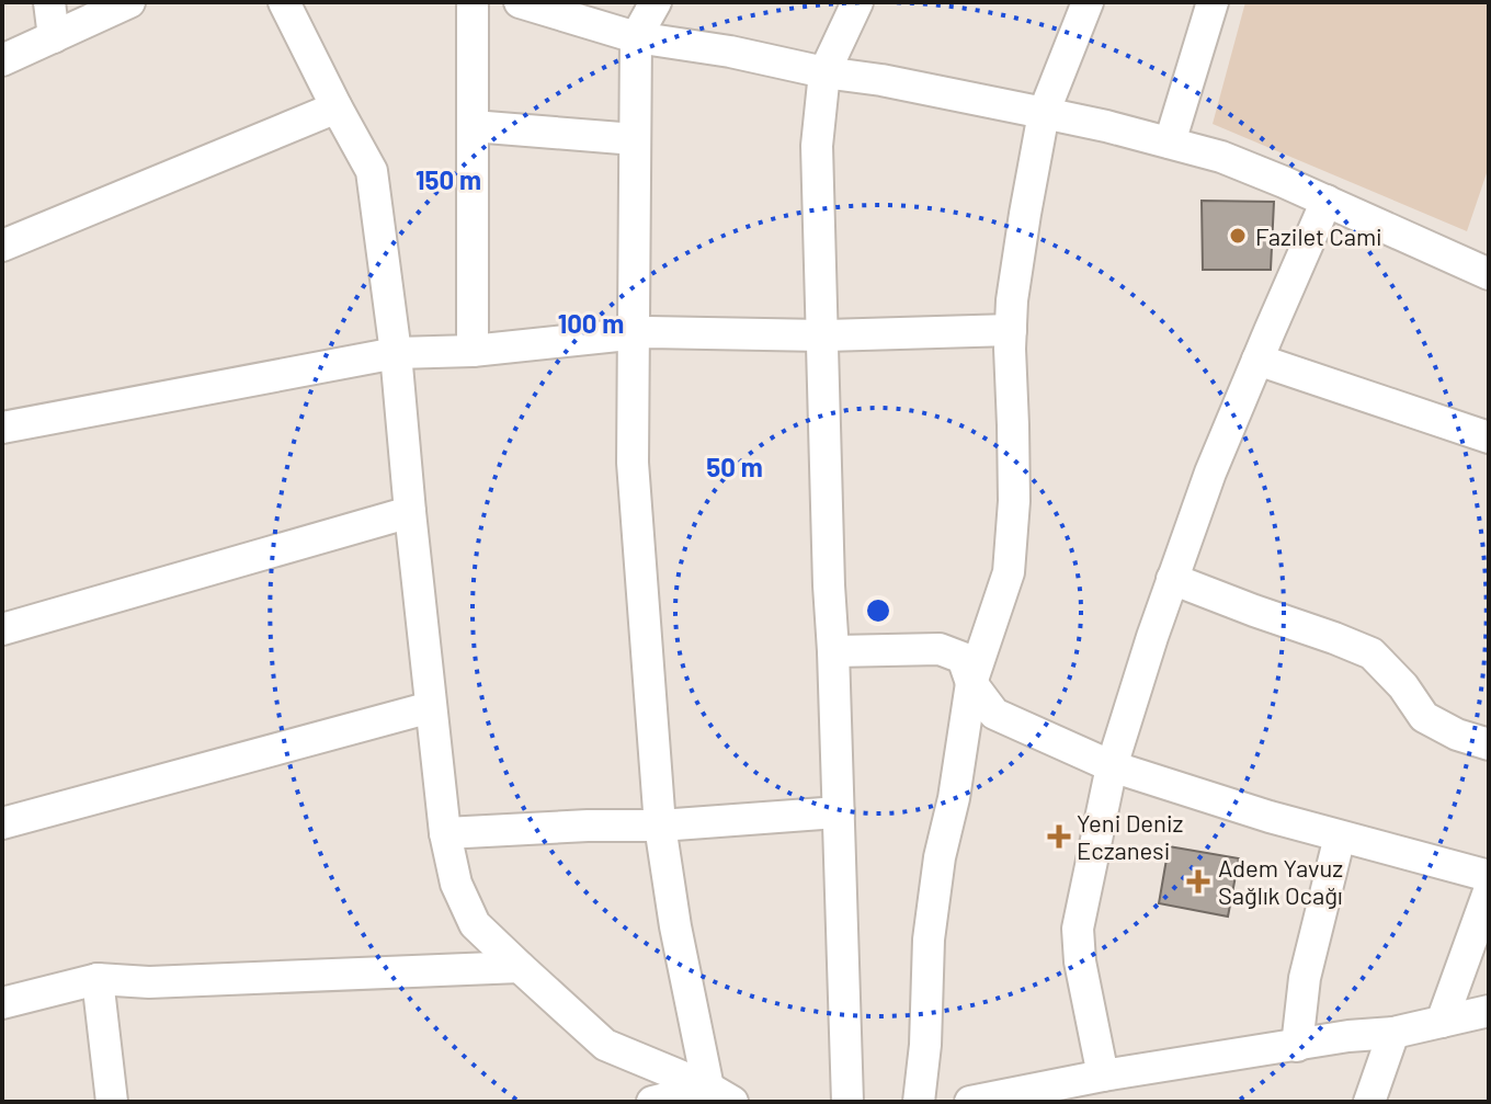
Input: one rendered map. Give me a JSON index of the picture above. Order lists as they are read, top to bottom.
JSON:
{
  "places": {
    "other": ["Fazilet Cami"],
    "health": ["Yeni Deniz Eczanesi", "Adem Yavuz Sağlık Ocağı"]
  },
  "rings": ["150 m", "100 m", "50 m"]
}
